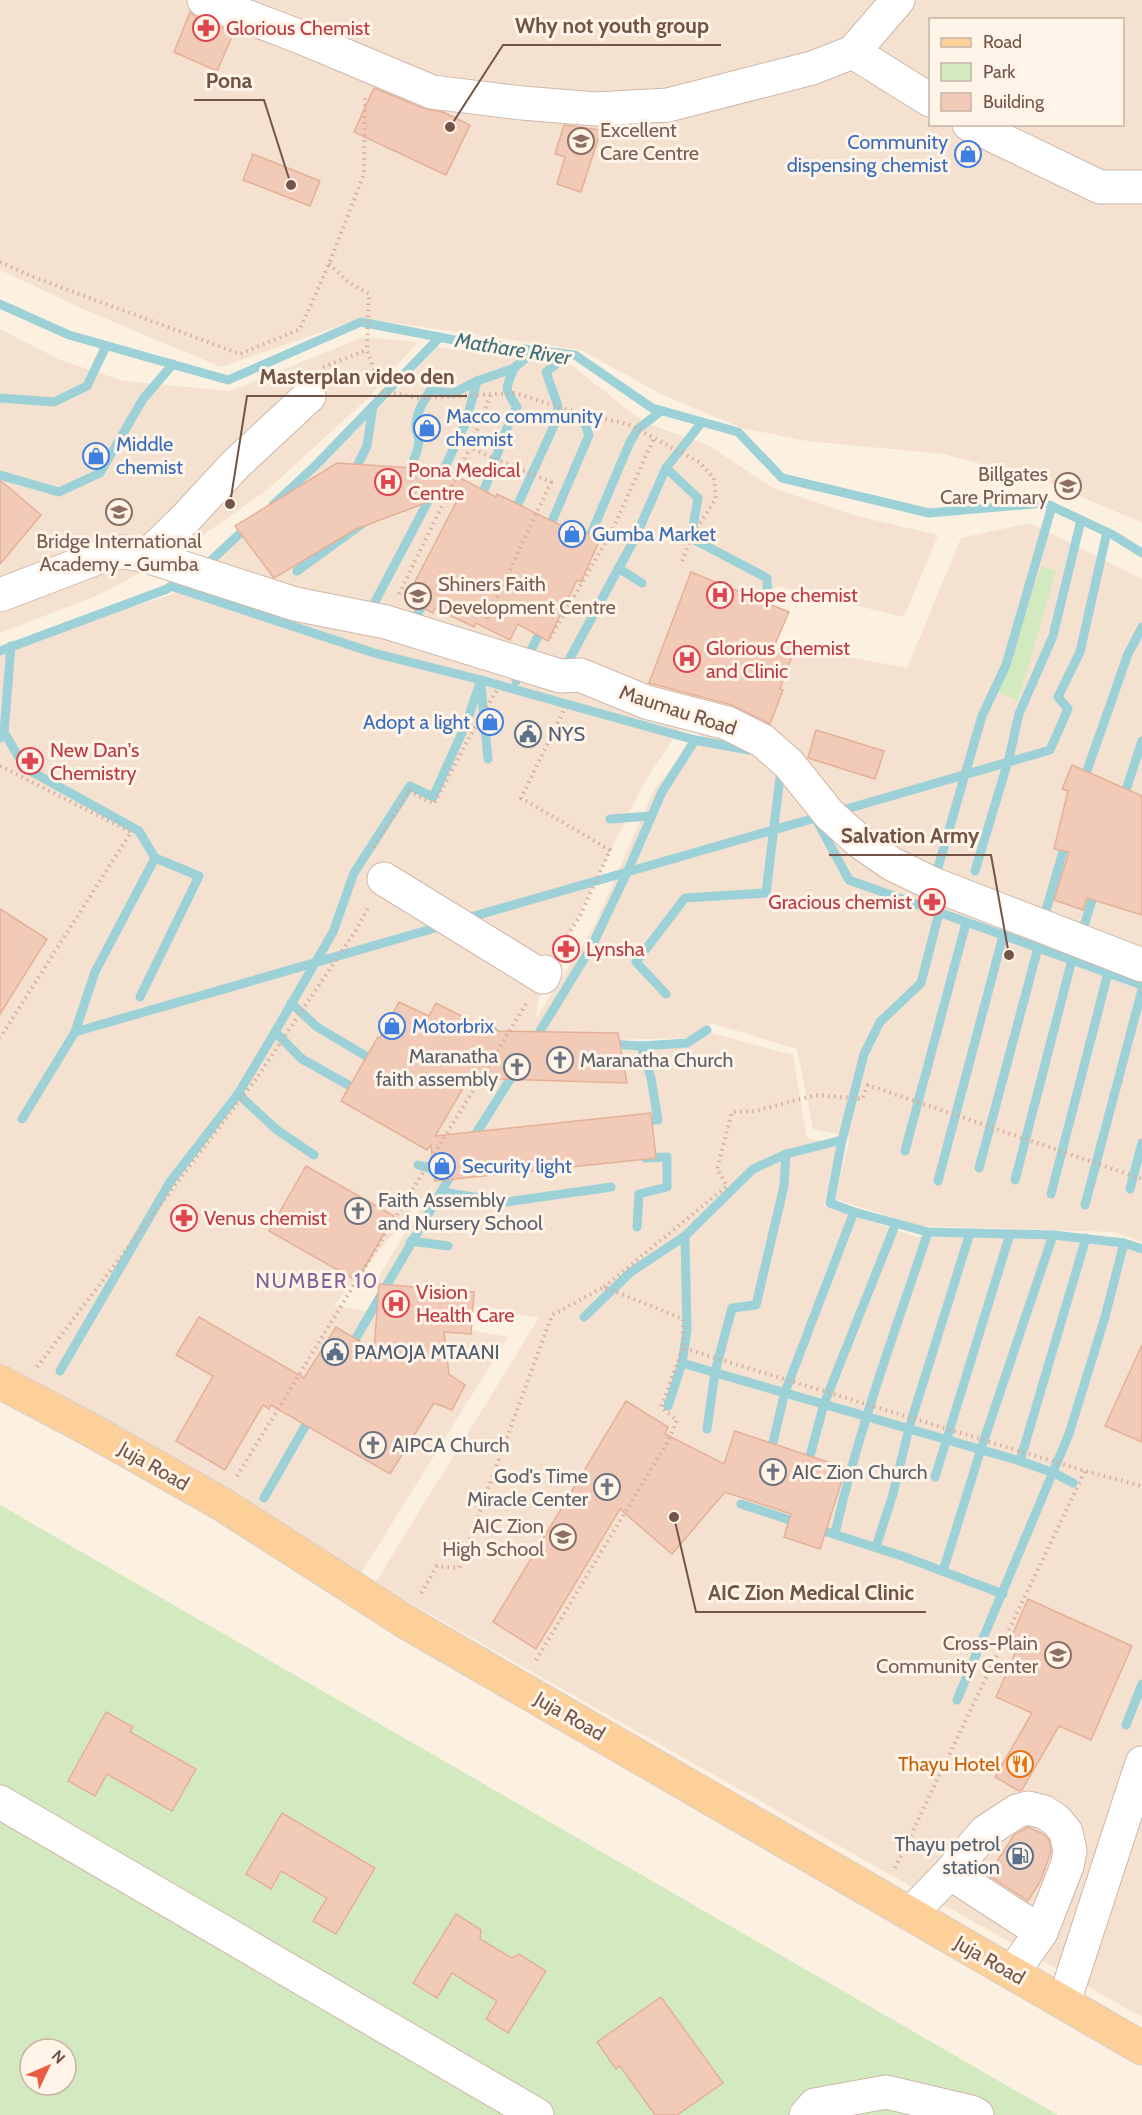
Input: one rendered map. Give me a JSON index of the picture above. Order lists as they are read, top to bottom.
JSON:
{
  "streets": {
    "main road": ["Juja Road"],
    "street": ["Maumau Road"]
  },
  "districts": ["NUMBER 10"],
  "water": ["Mathare River"],
  "places": {
    "pharmacy": [
      "Glorious Chemist",
      "New Dan's Chemistry",
      "Gracious chemist",
      "Lynsha",
      "Venus chemist"
    ],
    "other": [
      "Why not youth group",
      "Pona",
      "Masterplan video den",
      "Salvation Army",
      "AIC Zion Medical Clinic"
    ],
    "school or university": [
      "Excellent Care Centre",
      "Billgates Care Primary",
      "Bridge International Academy - Gumba",
      "Shiners Faith Development Centre",
      "AIC Zion High School",
      "Cross-Plain Community Center"
    ],
    "shop": [
      "Community dispensing chemist",
      "Macco community chemist",
      "Middle chemist",
      "Gumba Market",
      "Adopt a light",
      "Motorbrix",
      "Security light"
    ],
    "hospital": [
      "Pona Medical Centre",
      "Hope chemist",
      "Glorious Chemist and Clinic",
      "Vision Health Care"
    ],
    "public building": ["NYS", "PAMOJA MTAANI"],
    "church": [
      "Maranatha Church",
      "Maranatha faith assembly",
      "Faith Assembly and Nursery School",
      "AIPCA Church",
      "AIC Zion Church",
      "God's Time Miracle Center"
    ],
    "restaurant": ["Thayu Hotel"],
    "fuel station": ["Thayu petrol station"]
  },
  "legend": ["Road", "Park", "Building"],
  "north": "top right"
}
